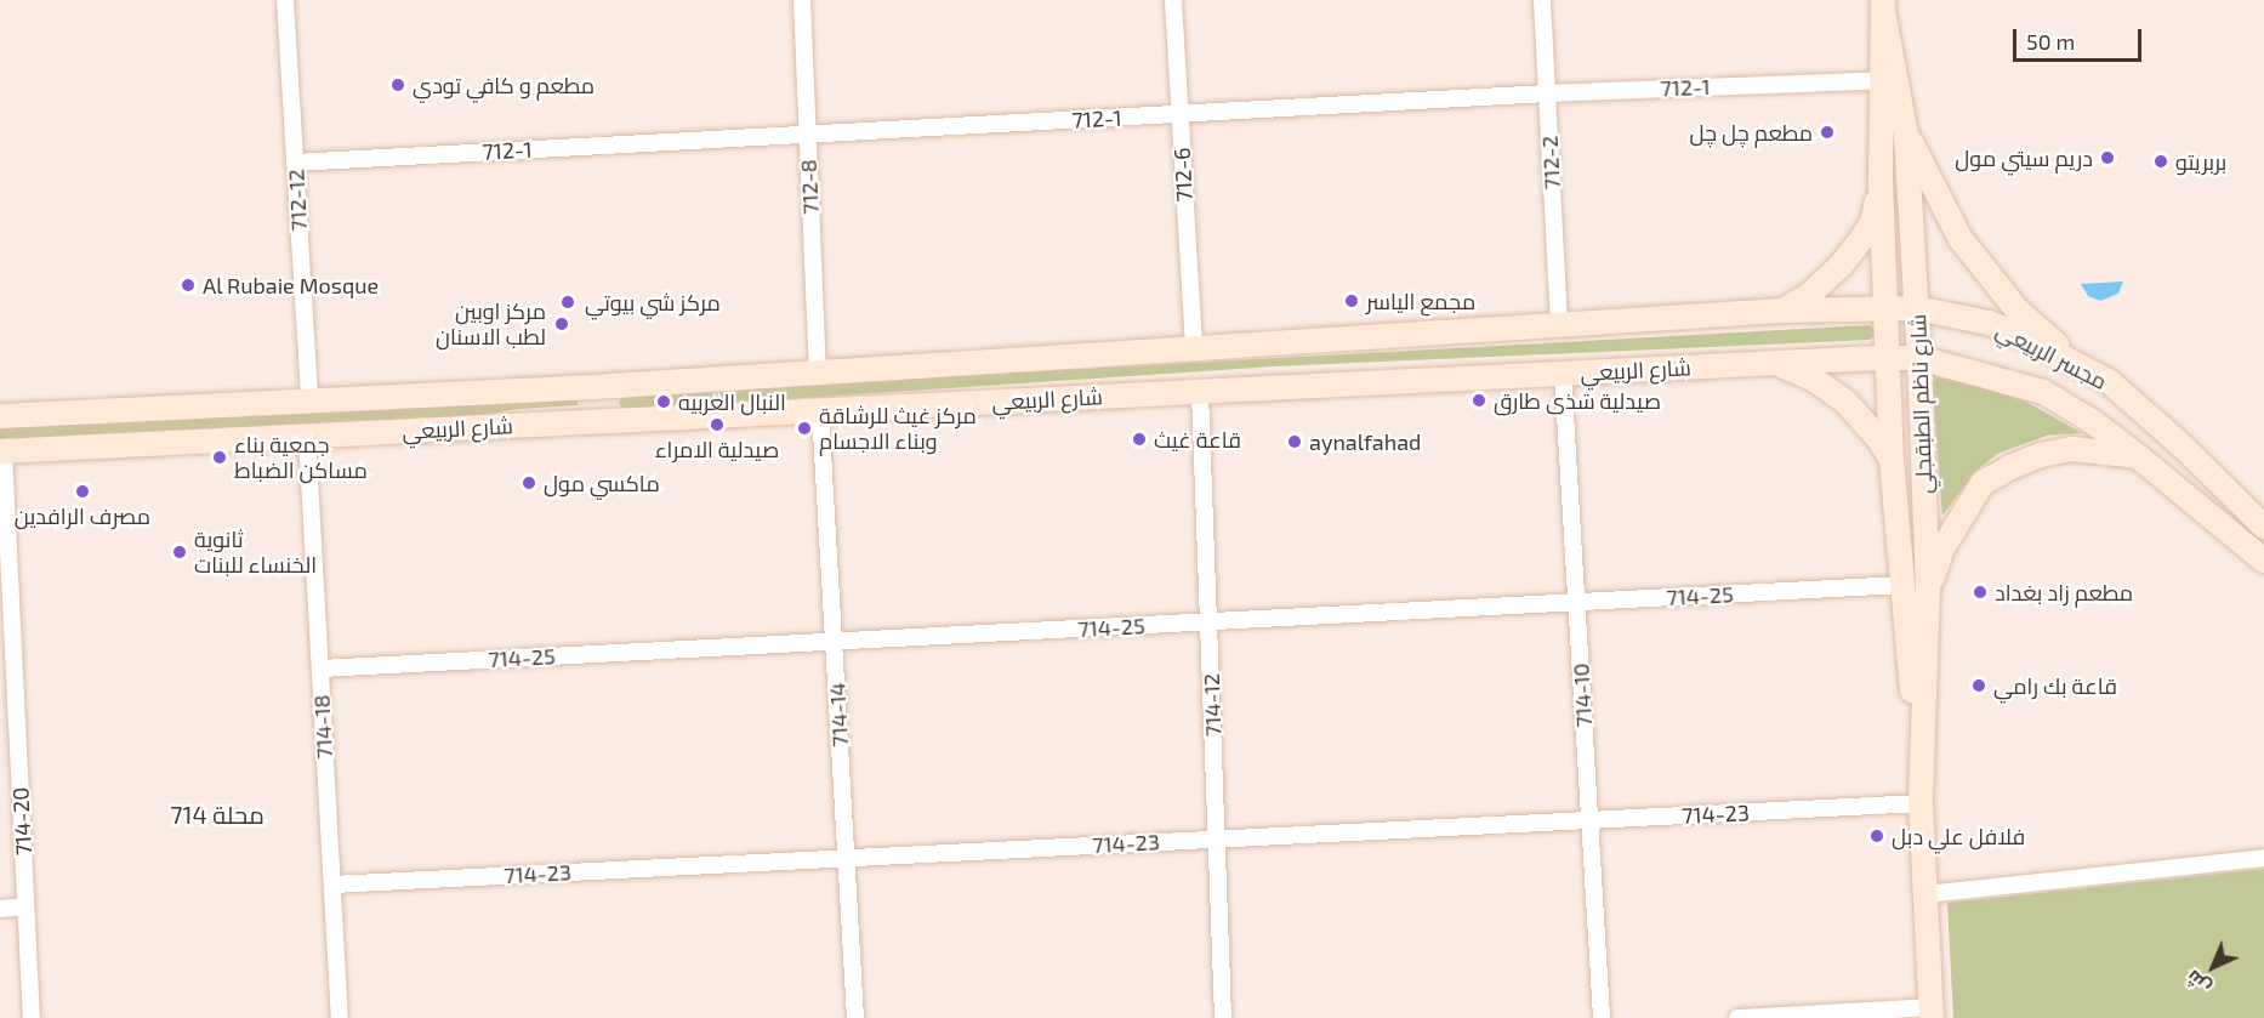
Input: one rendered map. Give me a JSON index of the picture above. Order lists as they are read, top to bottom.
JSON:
{
  "streets": {
    "street": [
      "712-1",
      "712-2",
      "712-6",
      "712-8",
      "712-12",
      "مجسر الربيعي",
      "شارع الربيعي",
      "شارع ناظم الطبقجلي",
      "714-25",
      "714-10",
      "714-12",
      "714-14",
      "714-18",
      "714-23",
      "714-20"
    ]
  },
  "crossings": [
    ["712-1", "712-2"],
    ["712-1", "712-6"],
    ["712-1", "712-8"],
    ["712-1", "712-12"],
    ["712-1", "شارع ناظم الطبقجلي"],
    ["712-2", "شارع الربيعي"],
    ["712-6", "شارع الربيعي"],
    ["712-8", "شارع الربيعي"],
    ["712-12", "شارع الربيعي"],
    ["مجسر الربيعي", "شارع الربيعي"],
    ["مجسر الربيعي", "شارع ناظم الطبقجلي"],
    ["شارع الربيعي", "شارع ناظم الطبقجلي"],
    ["شارع الربيعي", "714-10"],
    ["شارع الربيعي", "714-12"],
    ["شارع الربيعي", "714-14"],
    ["شارع الربيعي", "714-18"],
    ["شارع الربيعي", "714-20"],
    ["شارع ناظم الطبقجلي", "714-25"],
    ["شارع ناظم الطبقجلي", "714-23"],
    ["714-25", "714-10"],
    ["714-25", "714-12"],
    ["714-25", "714-14"],
    ["714-25", "714-18"],
    ["714-10", "714-23"],
    ["714-12", "714-23"],
    ["714-14", "714-23"],
    ["714-18", "714-23"]
  ],
  "districts": ["محلة 714"],
  "places": [
    "مطعم و كافي تودي",
    "مطعم چل چل",
    "دريم سيتي مول",
    "بربريتو",
    "Al Rubaie Mosque",
    "مجمع الياسر",
    "مركز شي بيوتي",
    "مركز اوبين لطب الاسنان",
    "صيدلية شذى طارق",
    "النبال العربيه",
    "صيدلية الامراء",
    "مركز غيث للرشاقة وبناء الاجسام",
    "قاعة غيث",
    "aynalfahad",
    "جمعية بناء مساكن الضباط",
    "ماكسي مول",
    "مصرف الرافدين",
    "ثانوية الخنساء للبنات",
    "مطعم زاد بغداد",
    "قاعة بك رامي",
    "فلافل علي دبل"
  ],
  "scale_bar": "50 m",
  "north": "bottom left"
}
